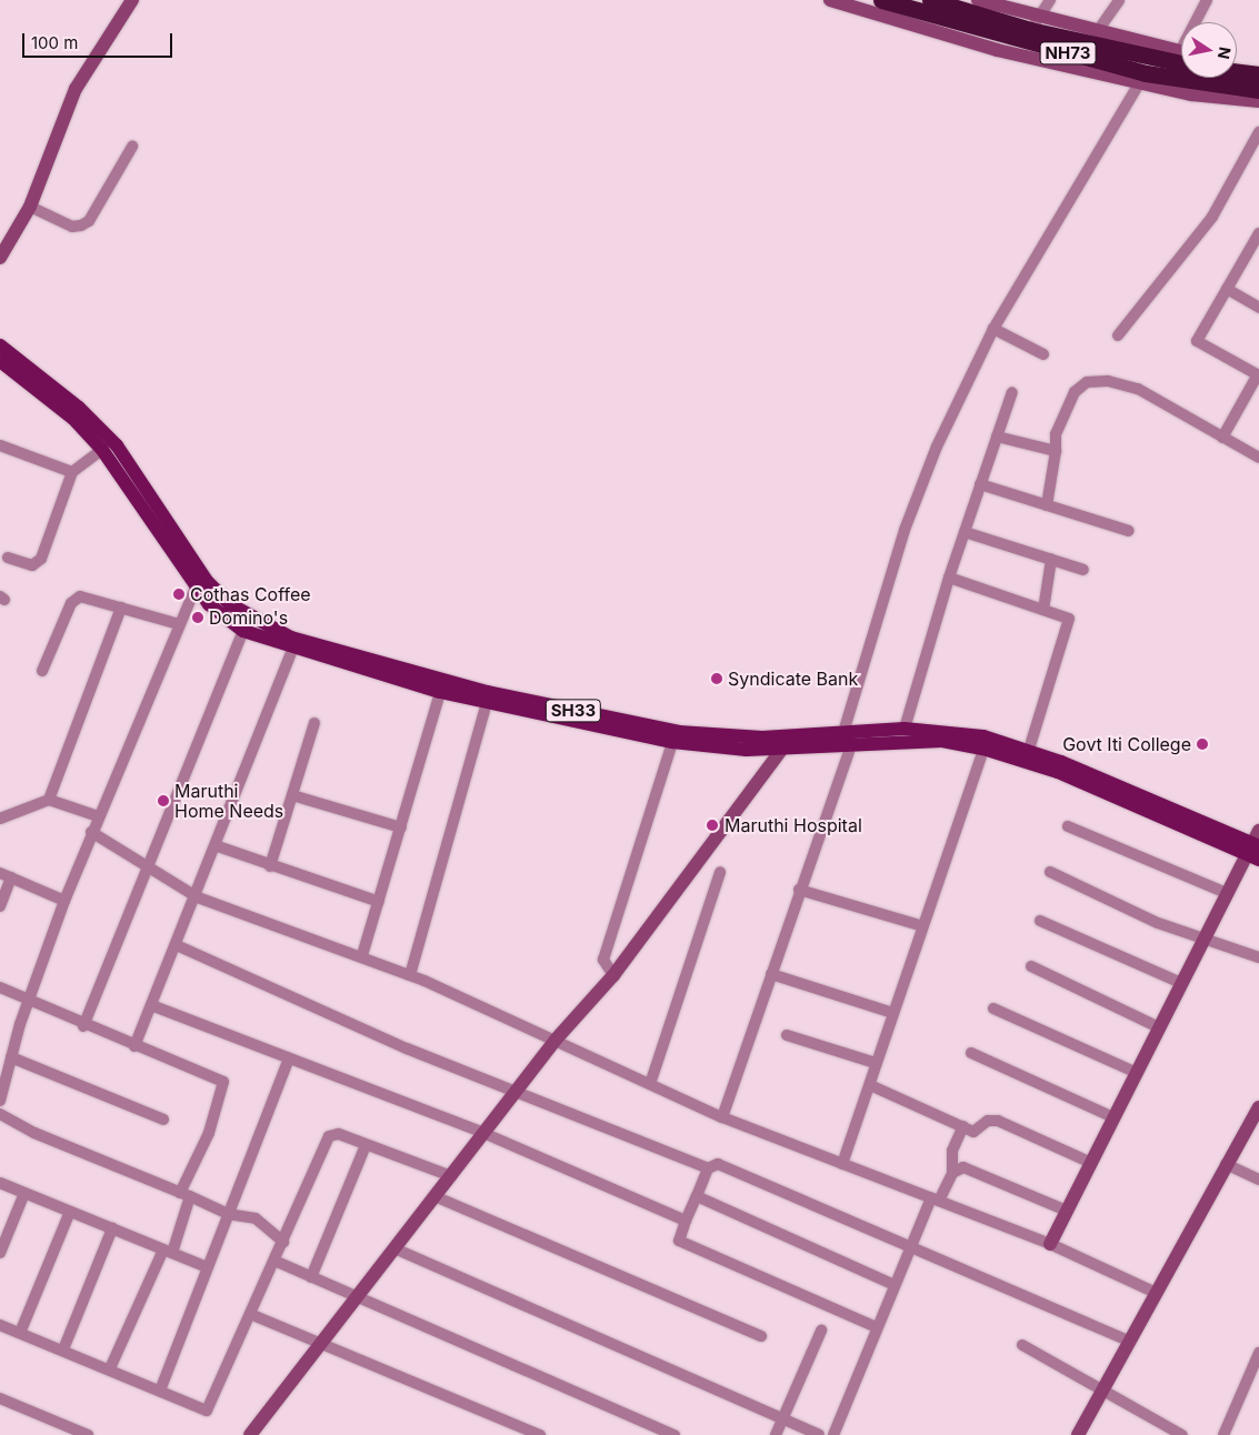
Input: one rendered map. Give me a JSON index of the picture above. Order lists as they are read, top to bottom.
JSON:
{
  "streets": {
    "highway": ["NH73"],
    "main road": ["SH33"]
  },
  "places": [
    "Cothas Coffee",
    "Domino's",
    "Syndicate Bank",
    "Govt Iti College",
    "Maruthi Home Needs",
    "Maruthi Hospital"
  ],
  "scale_bar": "100 m",
  "north": "right"
}
